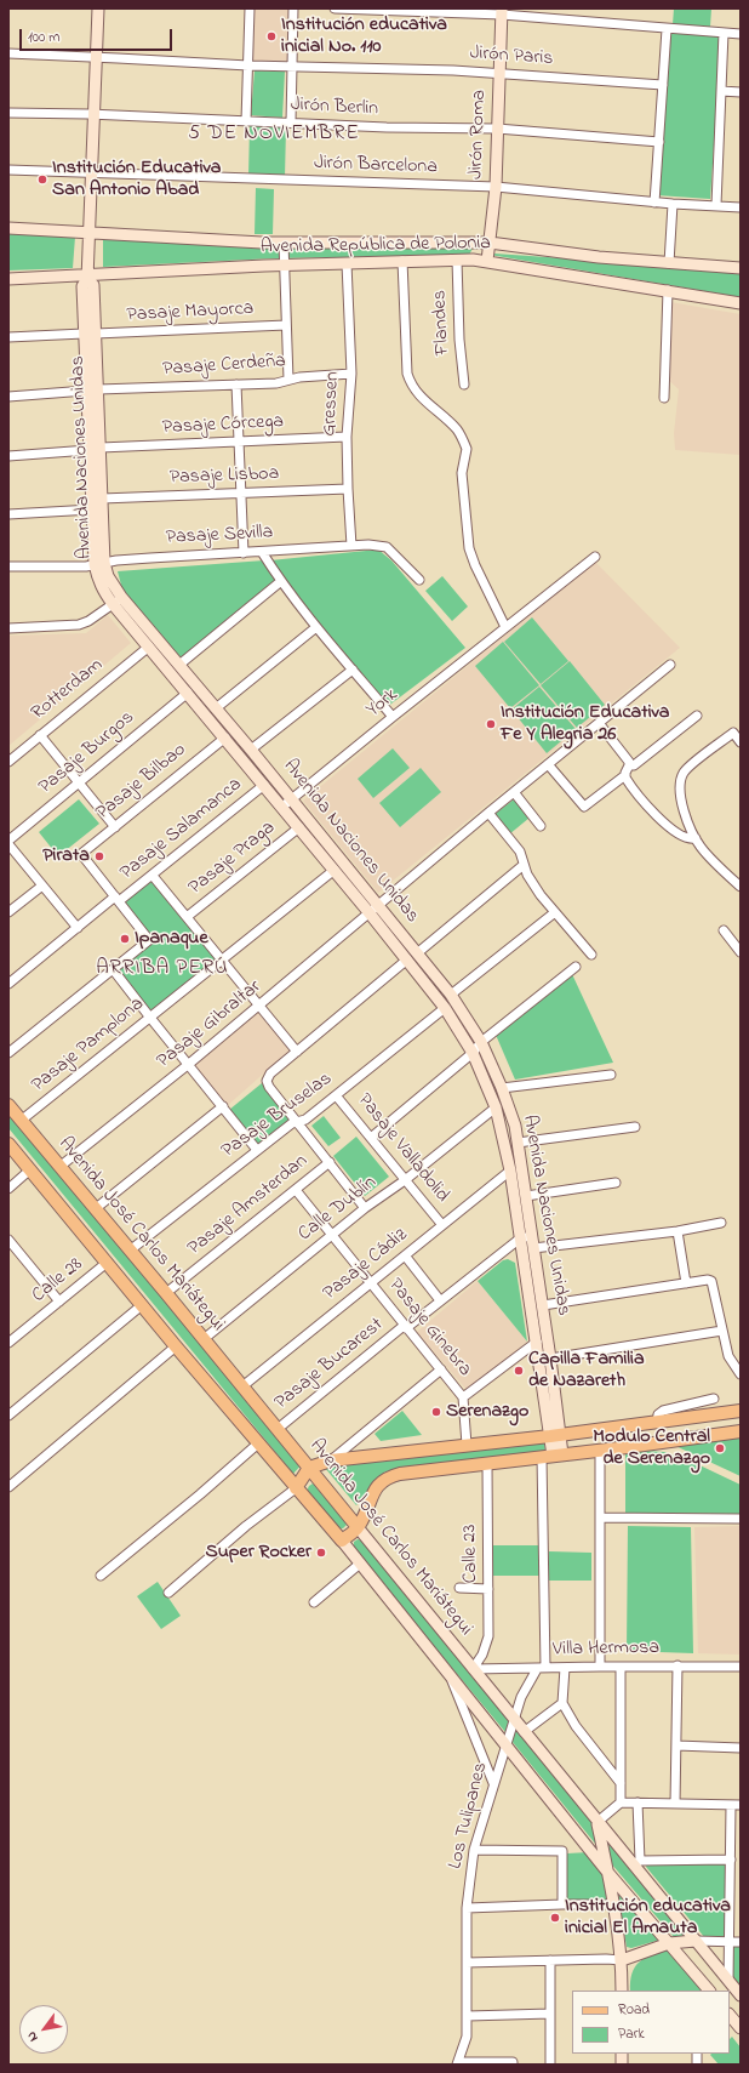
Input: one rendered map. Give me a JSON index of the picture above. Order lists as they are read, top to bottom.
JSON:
{
  "streets": {
    "main road": ["Avenida José Carlos Mariátegui"],
    "street": [
      "Jirón Paris",
      "Jirón Berlin",
      "Jirón Roma",
      "Jirón Barcelona",
      "Avenida República de Polonia",
      "Pasaje Mayorca",
      "Flandes",
      "Pasaje Cerdeña",
      "Gressen",
      "Pasaje Córcega",
      "Avenida Naciones Unidas",
      "Pasaje Lisboa",
      "Pasaje Sevilla",
      "Rotterdam",
      "York",
      "Pasaje Burgos",
      "Pasaje Bilbao",
      "Pasaje Salamanca",
      "Pasaje Praga",
      "Pasaje Gibraltar",
      "Pasaje Pamplona",
      "Pasaje Bruselas",
      "Pasaje Valladolid",
      "Pasaje Amsterdan",
      "Calle Dublín",
      "Pasaje Cádiz",
      "Calle 28",
      "Pasaje Ginebra",
      "Pasaje Bucarest",
      "Calle 23",
      "Villa Hermosa",
      "Los Tulipanes"
    ]
  },
  "crossings": [
    ["Jirón Paris", "Jirón Roma"],
    ["Jirón Paris", "Avenida Naciones Unidas"],
    ["Jirón Berlin", "Jirón Roma"],
    ["Jirón Berlin", "Avenida Naciones Unidas"],
    ["Jirón Roma", "Jirón Barcelona"],
    ["Jirón Roma", "Avenida República de Polonia"],
    ["Jirón Barcelona", "Avenida Naciones Unidas"],
    ["Avenida República de Polonia", "Flandes"],
    ["Avenida República de Polonia", "Gressen"],
    ["Avenida República de Polonia", "Avenida Naciones Unidas"],
    ["Pasaje Mayorca", "Avenida Naciones Unidas"],
    ["Pasaje Cerdeña", "Gressen"],
    ["Pasaje Cerdeña", "Avenida Naciones Unidas"],
    ["Gressen", "Pasaje Córcega"],
    ["Gressen", "Pasaje Lisboa"],
    ["Gressen", "Pasaje Sevilla"],
    ["Pasaje Córcega", "Avenida Naciones Unidas"],
    ["Avenida Naciones Unidas", "Pasaje Lisboa"],
    ["Avenida Naciones Unidas", "Pasaje Sevilla"],
    ["Avenida Naciones Unidas", "Rotterdam"],
    ["Avenida Naciones Unidas", "York"],
    ["Avenida Naciones Unidas", "Pasaje Burgos"],
    ["Avenida Naciones Unidas", "Pasaje Bilbao"],
    ["Avenida Naciones Unidas", "Pasaje Salamanca"],
    ["Avenida Naciones Unidas", "Pasaje Praga"],
    ["Avenida Naciones Unidas", "Pasaje Gibraltar"],
    ["Avenida Naciones Unidas", "Pasaje Pamplona"],
    ["Avenida Naciones Unidas", "Pasaje Bruselas"],
    ["Avenida Naciones Unidas", "Calle Dublín"],
    ["Avenida Naciones Unidas", "Pasaje Cádiz"],
    ["Avenida Naciones Unidas", "Pasaje Bucarest"],
    ["Pasaje Bilbao", "Pasaje Salamanca"],
    ["Pasaje Gibraltar", "Avenida José Carlos Mariátegui"],
    ["Pasaje Pamplona", "Avenida José Carlos Mariátegui"],
    ["Pasaje Bruselas", "Pasaje Valladolid"],
    ["Pasaje Bruselas", "Avenida José Carlos Mariátegui"],
    ["Pasaje Valladolid", "Calle Dublín"],
    ["Pasaje Valladolid", "Pasaje Cádiz"],
    ["Pasaje Amsterdan", "Avenida José Carlos Mariátegui"],
    ["Pasaje Amsterdan", "Pasaje Ginebra"],
    ["Calle Dublín", "Avenida José Carlos Mariátegui"],
    ["Calle Dublín", "Pasaje Ginebra"],
    ["Avenida José Carlos Mariátegui", "Pasaje Cádiz"],
    ["Avenida José Carlos Mariátegui", "Calle 28"],
    ["Avenida José Carlos Mariátegui", "Pasaje Bucarest"],
    ["Avenida José Carlos Mariátegui", "Calle 23"],
    ["Avenida José Carlos Mariátegui", "Villa Hermosa"],
    ["Avenida José Carlos Mariátegui", "Los Tulipanes"],
    ["Pasaje Cádiz", "Pasaje Ginebra"],
    ["Pasaje Ginebra", "Pasaje Bucarest"],
    ["Calle 23", "Villa Hermosa"],
    ["Villa Hermosa", "Los Tulipanes"]
  ],
  "districts": ["5 DE NOVIEMBRE", "ARRIBA PERÚ"],
  "places": [
    "Institución educativa inicial No. 110",
    "Institución Educativa San Antonio Abad",
    "Institución Educativa Fe Y Alegria 26",
    "Pirata",
    "Ipanaque",
    "Capilla Familia de Nazareth",
    "Serenazgo",
    "Modulo Central de Serenazgo",
    "Super Rocker",
    "Institución educativa inicial El Amauta"
  ],
  "legend": ["Road", "Park"],
  "scale_bar": "100 m",
  "north": "bottom left"
}
